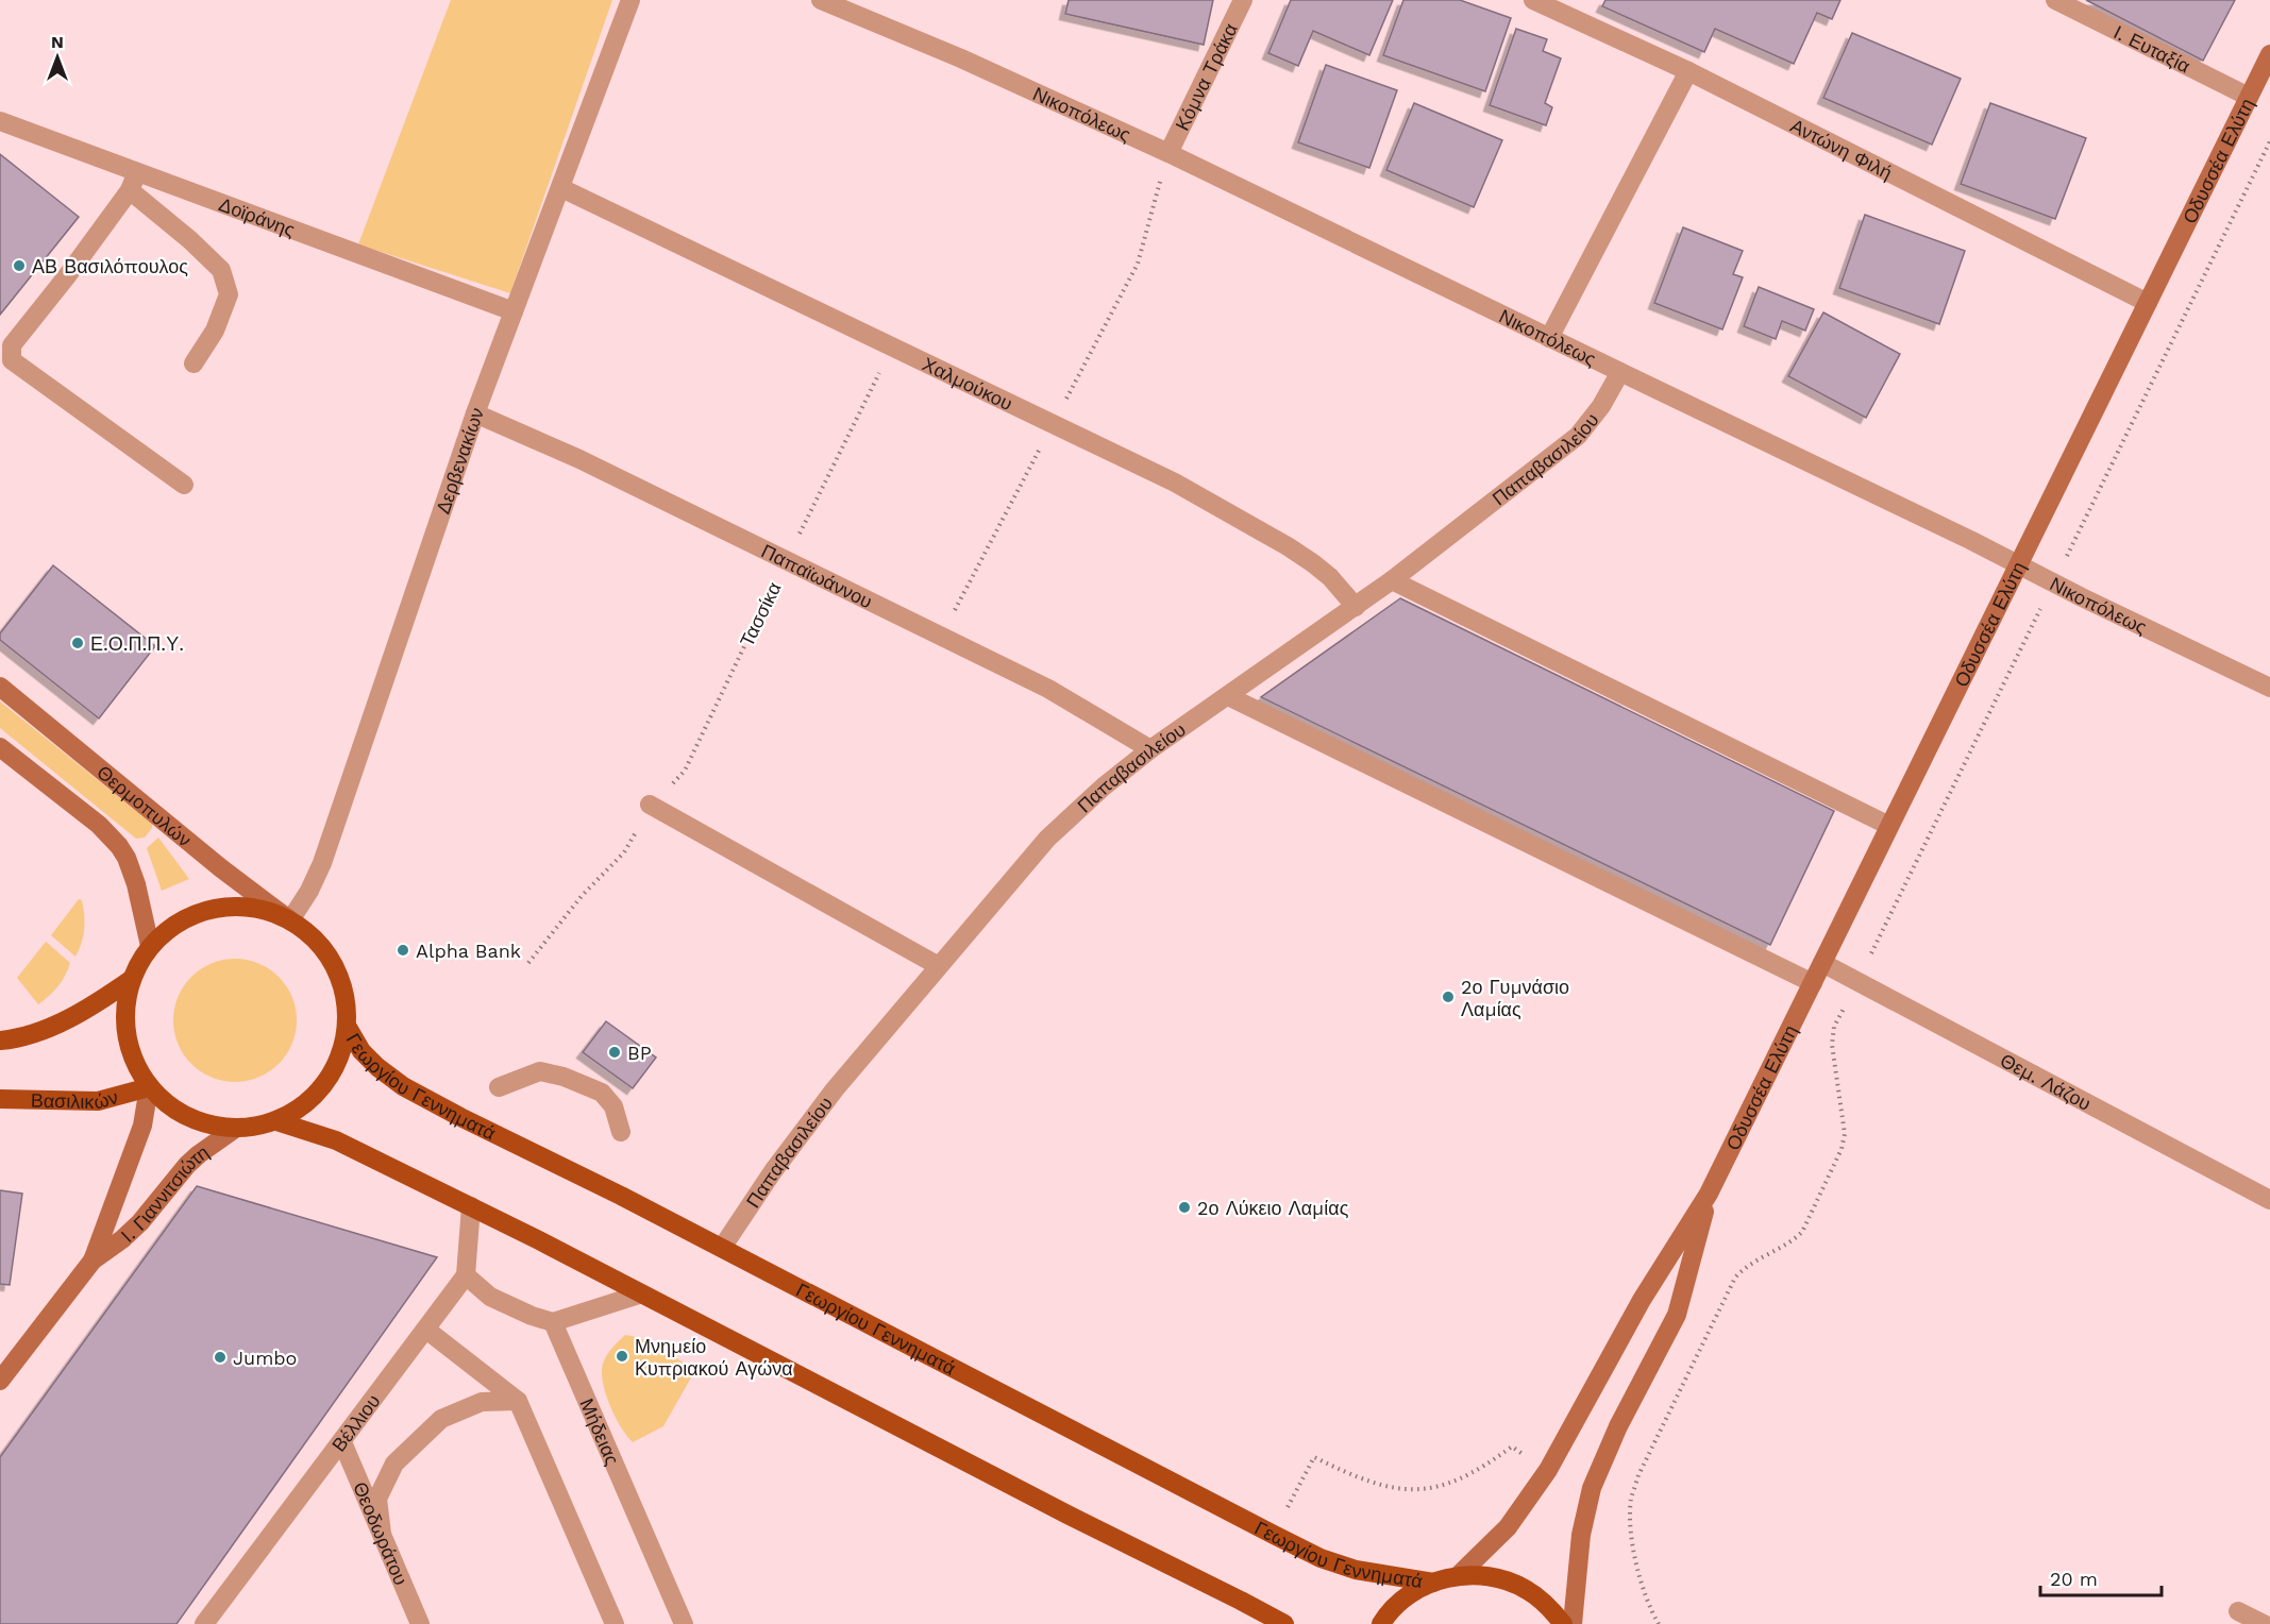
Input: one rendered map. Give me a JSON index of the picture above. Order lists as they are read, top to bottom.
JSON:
{
  "streets": {
    "main road": ["Γεωργίου Γεννηματά", "Βασιλικών"],
    "street": [
      "Ι. Ευταξία",
      "Κόμνα Τράκα",
      "Νικοπόλεως",
      "Αντώνη Φιλή",
      "Οδυσσέα Ελύτη",
      "Δοϊράνης",
      "Χαλμούκου",
      "Παπαβασιλείου",
      "Δερβενακίων",
      "Παπαϊωάννου",
      "Θερμοπυλών",
      "Θεμ. Λάζου",
      "Ι. Γιαννιτσιώτη",
      "Βέλλιου",
      "Μήδειας",
      "Θεοδωράτου"
    ],
    "path": ["Τασσίκα"]
  },
  "crossings": [
    ["Ι. Ευταξία", "Οδυσσέα Ελύτη"],
    ["Κόμνα Τράκα", "Νικοπόλεως"],
    ["Νικοπόλεως", "Οδυσσέα Ελύτη"],
    ["Νικοπόλεως", "Παπαβασιλείου"],
    ["Αντώνη Φιλή", "Οδυσσέα Ελύτη"],
    ["Οδυσσέα Ελύτη", "Γεωργίου Γεννηματά"],
    ["Οδυσσέα Ελύτη", "Θεμ. Λάζου"],
    ["Δοϊράνης", "Δερβενακίων"],
    ["Χαλμούκου", "Παπαβασιλείου"],
    ["Χαλμούκου", "Δερβενακίων"],
    ["Χαλμούκου", "Τασσίκα"],
    ["Παπαβασιλείου", "Παπαϊωάννου"],
    ["Παπαβασιλείου", "Γεωργίου Γεννηματά"],
    ["Δερβενακίων", "Παπαϊωάννου"],
    ["Δερβενακίων", "Θερμοπυλών"],
    ["Δερβενακίων", "Γεωργίου Γεννηματά"],
    ["Δερβενακίων", "Βασιλικών"],
    ["Δερβενακίων", "Ι. Γιαννιτσιώτη"],
    ["Παπαϊωάννου", "Τασσίκα"],
    ["Θερμοπυλών", "Γεωργίου Γεννηματά"],
    ["Θερμοπυλών", "Βασιλικών"],
    ["Θερμοπυλών", "Ι. Γιαννιτσιώτη"],
    ["Γεωργίου Γεννηματά", "Βασιλικών"],
    ["Γεωργίου Γεννηματά", "Ι. Γιαννιτσιώτη"],
    ["Βασιλικών", "Ι. Γιαννιτσιώτη"],
    ["Βέλλιου", "Θεοδωράτου"]
  ],
  "places": [
    "ΑΒ Βασιλόπουλος",
    "Ε.Ο.Π.Π.Υ.",
    "Alpha Bank",
    "2ο Γυμνάσιο Λαμίας",
    "BP",
    "2ο Λύκειο Λαμίας",
    "Μνημείο Κυπριακού Αγώνα",
    "Jumbo"
  ],
  "scale_bar": "20 m",
  "north": "top"
}
